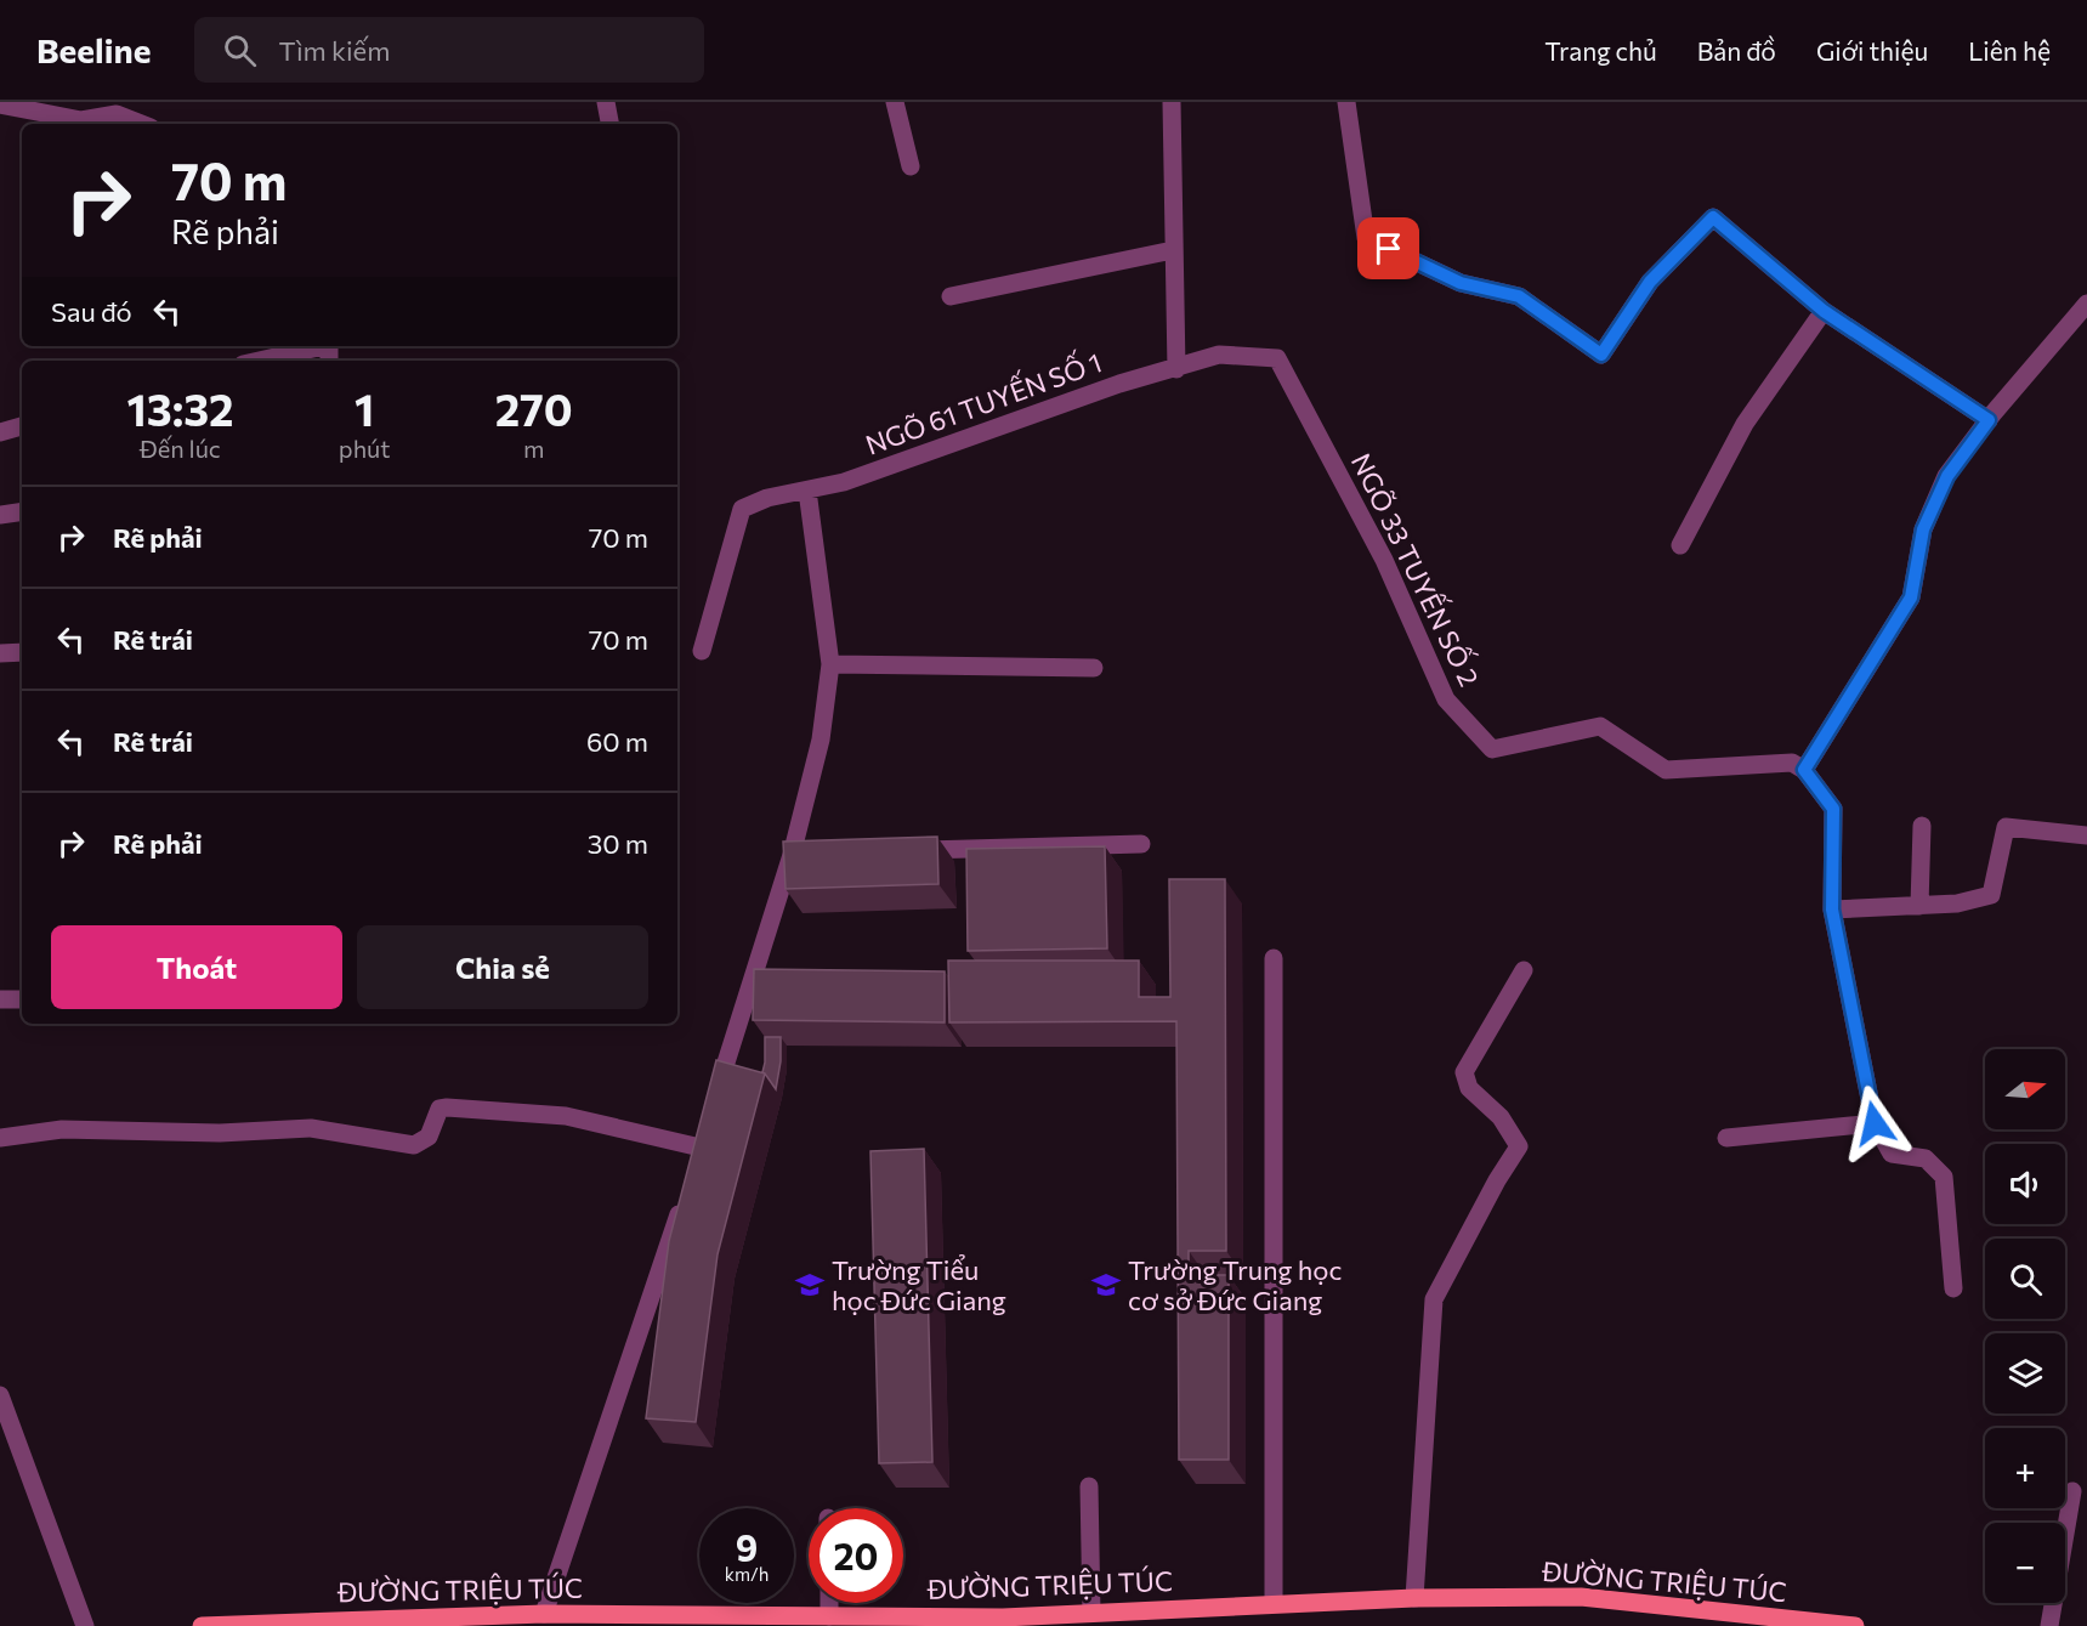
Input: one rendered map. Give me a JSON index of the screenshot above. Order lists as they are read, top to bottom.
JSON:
{
  "streets": {
    "main road": ["ĐƯỜNG TRIỆU TÚC"],
    "street": ["NGÕ 61 TUYẾN SỐ 1", "NGÕ 33 TUYẾN SỐ 2"]
  },
  "crossings": [
    ["NGÕ 61 TUYẾN SỐ 1", "NGÕ 33 TUYẾN SỐ 2"]
  ],
  "places": {
    "school or university": ["Trường Tiểu học Đức Giang", "Trường Trung học cơ sở Đức Giang"]
  },
  "north": "right",
  "page": {
    "header": "Beeline",
    "search": "Tìm kiếm",
    "nav": [
      "Trang chủ",
      "Bản đồ",
      "Giới thiệu",
      "Liên hệ"
    ],
    "turn": ["70 m", "Rẽ phải"],
    "then": "Sau đó",
    "eta": [
      "13:32",
      "Đến lúc",
      "1",
      "phút",
      "270",
      "m"
    ],
    "list": [
      {
        "name": "Rẽ phải",
        "value": "70 m"
      },
      {
        "name": "Rẽ trái",
        "value": "70 m"
      },
      {
        "name": "Rẽ trái",
        "value": "60 m"
      },
      {
        "name": "Rẽ phải",
        "value": "30 m"
      }
    ],
    "buttons": ["Thoát", "Chia sẻ"],
    "map_buttons": ["+", "−"],
    "speed": "9 km/h",
    "limit": "20"
  }
}
